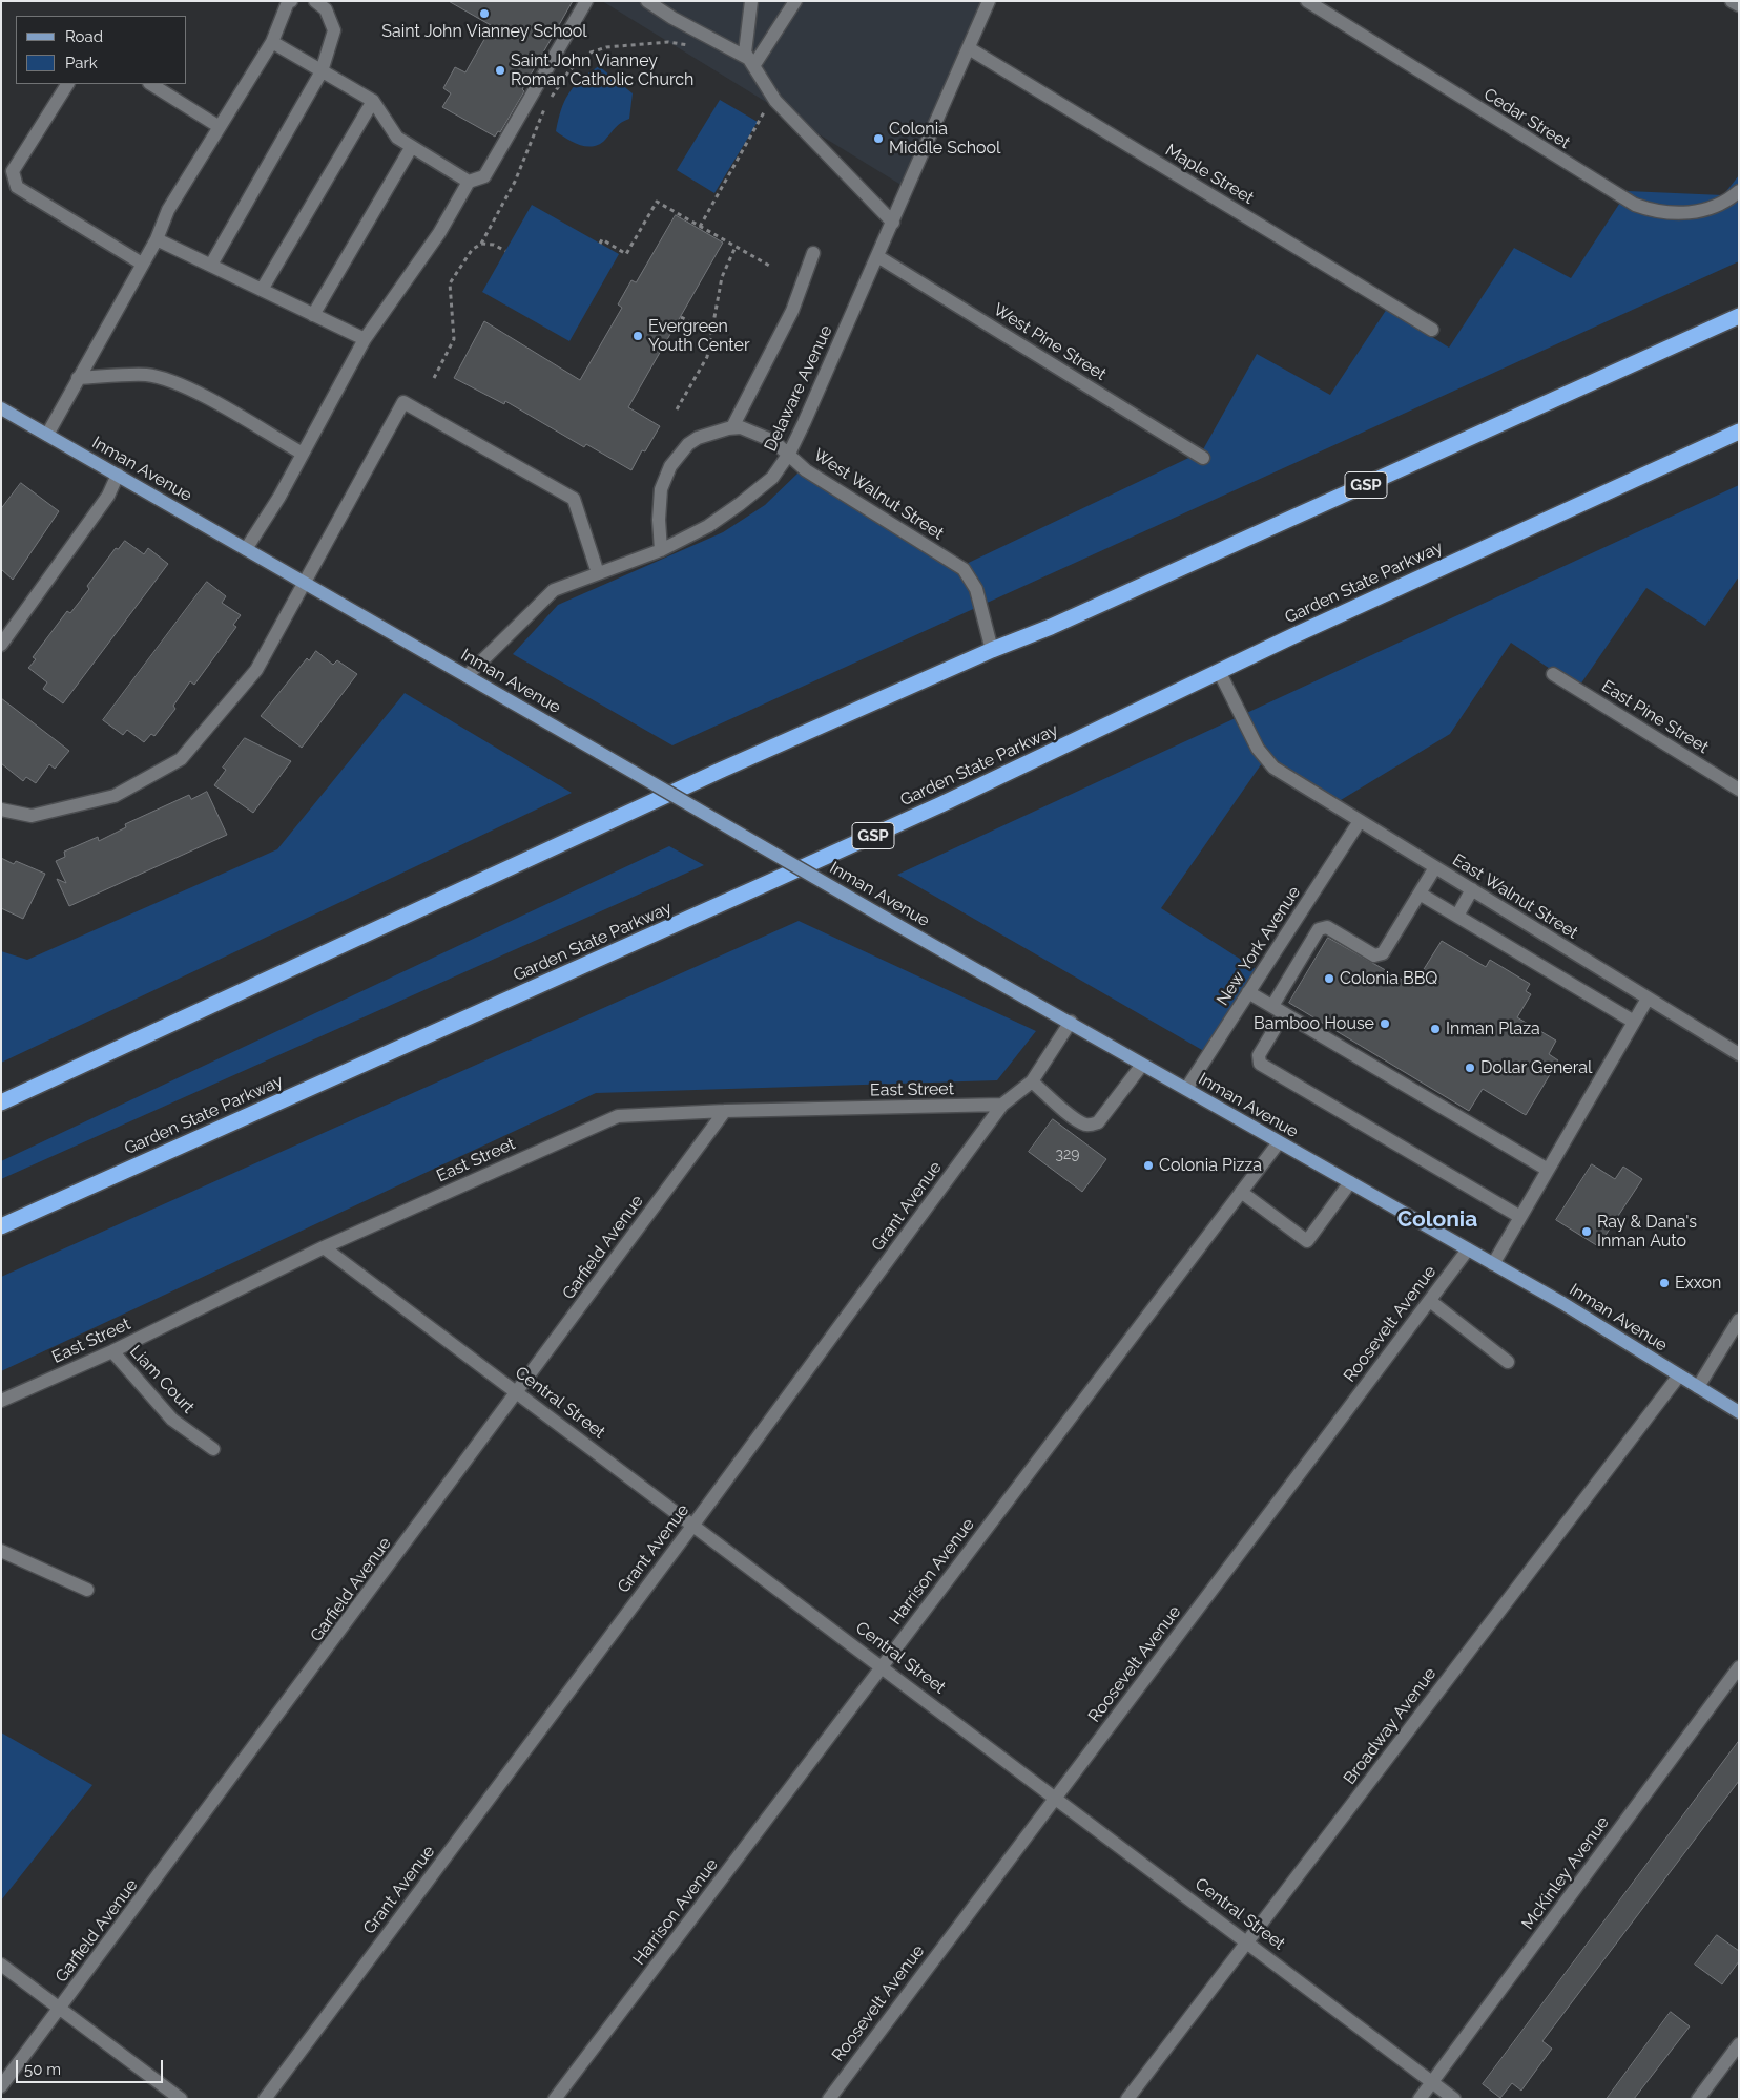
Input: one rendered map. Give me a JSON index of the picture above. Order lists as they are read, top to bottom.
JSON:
{
  "streets": {
    "highway": ["GSP", "Garden State Parkway"],
    "main road": ["Inman Avenue"],
    "street": [
      "Cedar Street",
      "Maple Street",
      "West Pine Street",
      "Delaware Avenue",
      "West Walnut Street",
      "East Pine Street",
      "East Walnut Street",
      "New York Avenue",
      "East Street",
      "Grant Avenue",
      "Garfield Avenue",
      "Roosevelt Avenue",
      "Liam Court",
      "Central Street",
      "Harrison Avenue",
      "Broadway Avenue",
      "McKinley Avenue"
    ]
  },
  "crossings": [
    ["Maple Street", "Delaware Avenue"],
    ["West Pine Street", "Delaware Avenue"],
    ["Delaware Avenue", "Inman Avenue"],
    ["Delaware Avenue", "West Walnut Street"],
    ["Inman Avenue", "New York Avenue"],
    ["Inman Avenue", "Grant Avenue"],
    ["Inman Avenue", "Roosevelt Avenue"],
    ["Inman Avenue", "Harrison Avenue"],
    ["Inman Avenue", "Broadway Avenue"],
    ["GSP", "West Walnut Street"],
    ["Garden State Parkway", "East Walnut Street"],
    ["East Walnut Street", "New York Avenue"],
    ["East Street", "Grant Avenue"],
    ["East Street", "Garfield Avenue"],
    ["East Street", "Liam Court"],
    ["East Street", "Central Street"],
    ["Grant Avenue", "Central Street"],
    ["Garfield Avenue", "Central Street"],
    ["Roosevelt Avenue", "Central Street"],
    ["Central Street", "Harrison Avenue"],
    ["Central Street", "Broadway Avenue"],
    ["Central Street", "McKinley Avenue"]
  ],
  "districts": ["Colonia"],
  "places": [
    "Saint John Vianney School",
    "Saint John Vianney Roman Catholic Church",
    "Colonia Middle School",
    "Evergreen Youth Center",
    "Colonia BBQ",
    "Bamboo House",
    "Inman Plaza",
    "Dollar General",
    "Colonia Pizza",
    "Ray & Dana's Inman Auto",
    "Exxon"
  ],
  "house_numbers": ["329"],
  "legend": ["Road", "Park"],
  "scale_bar": "50 m"
}
